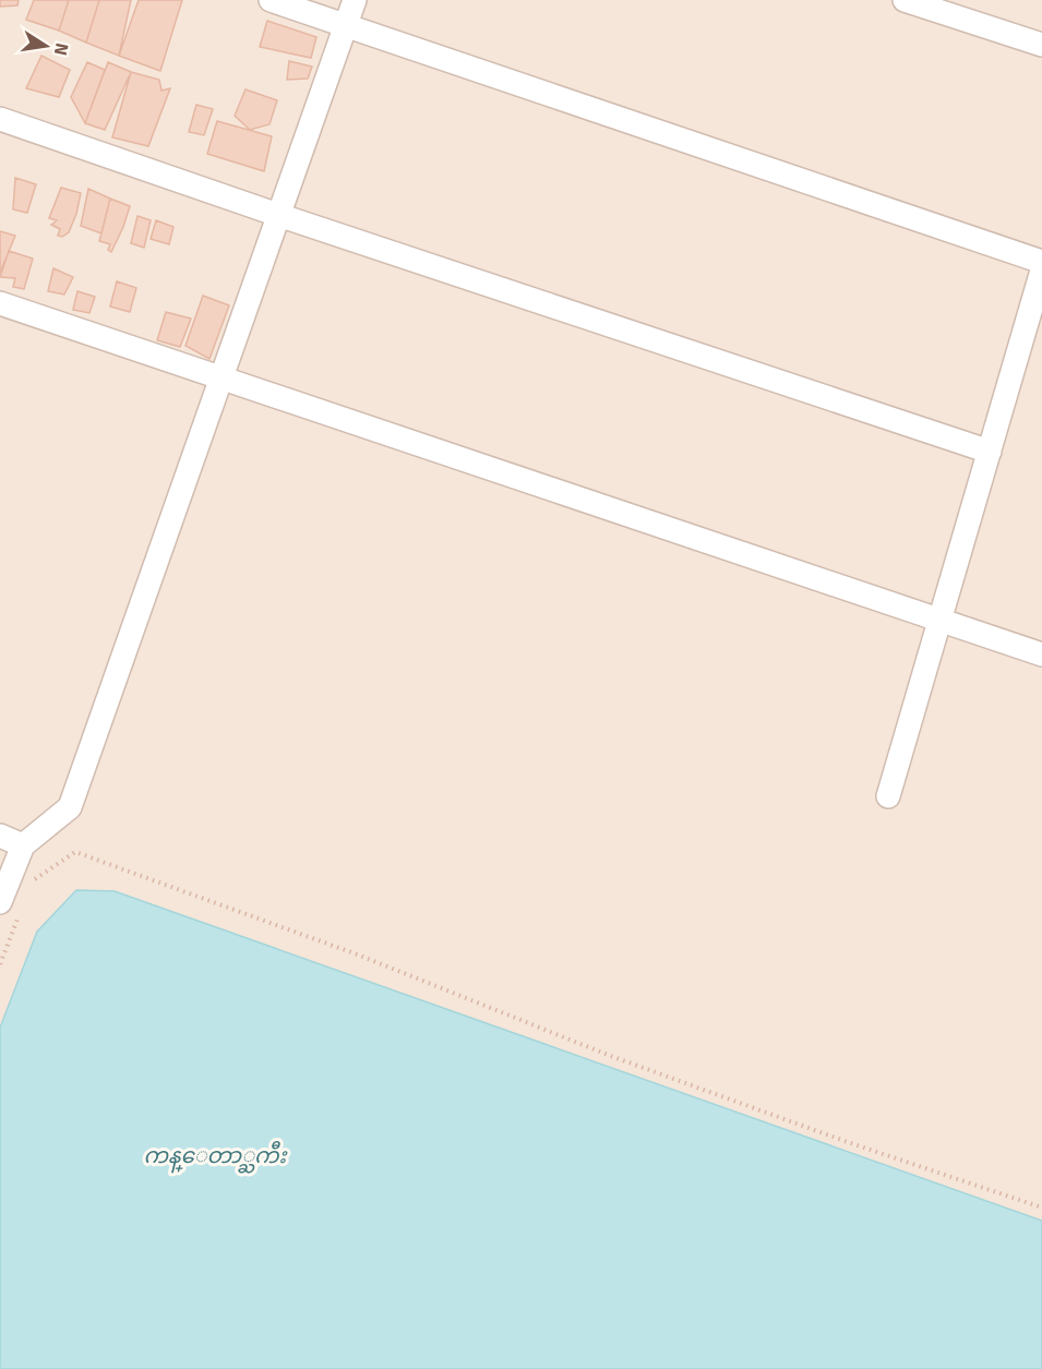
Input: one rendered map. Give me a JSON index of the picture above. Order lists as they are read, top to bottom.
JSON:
{
  "water": ["ကန္ေတာ္ႀကီး"],
  "north": "right"
}
